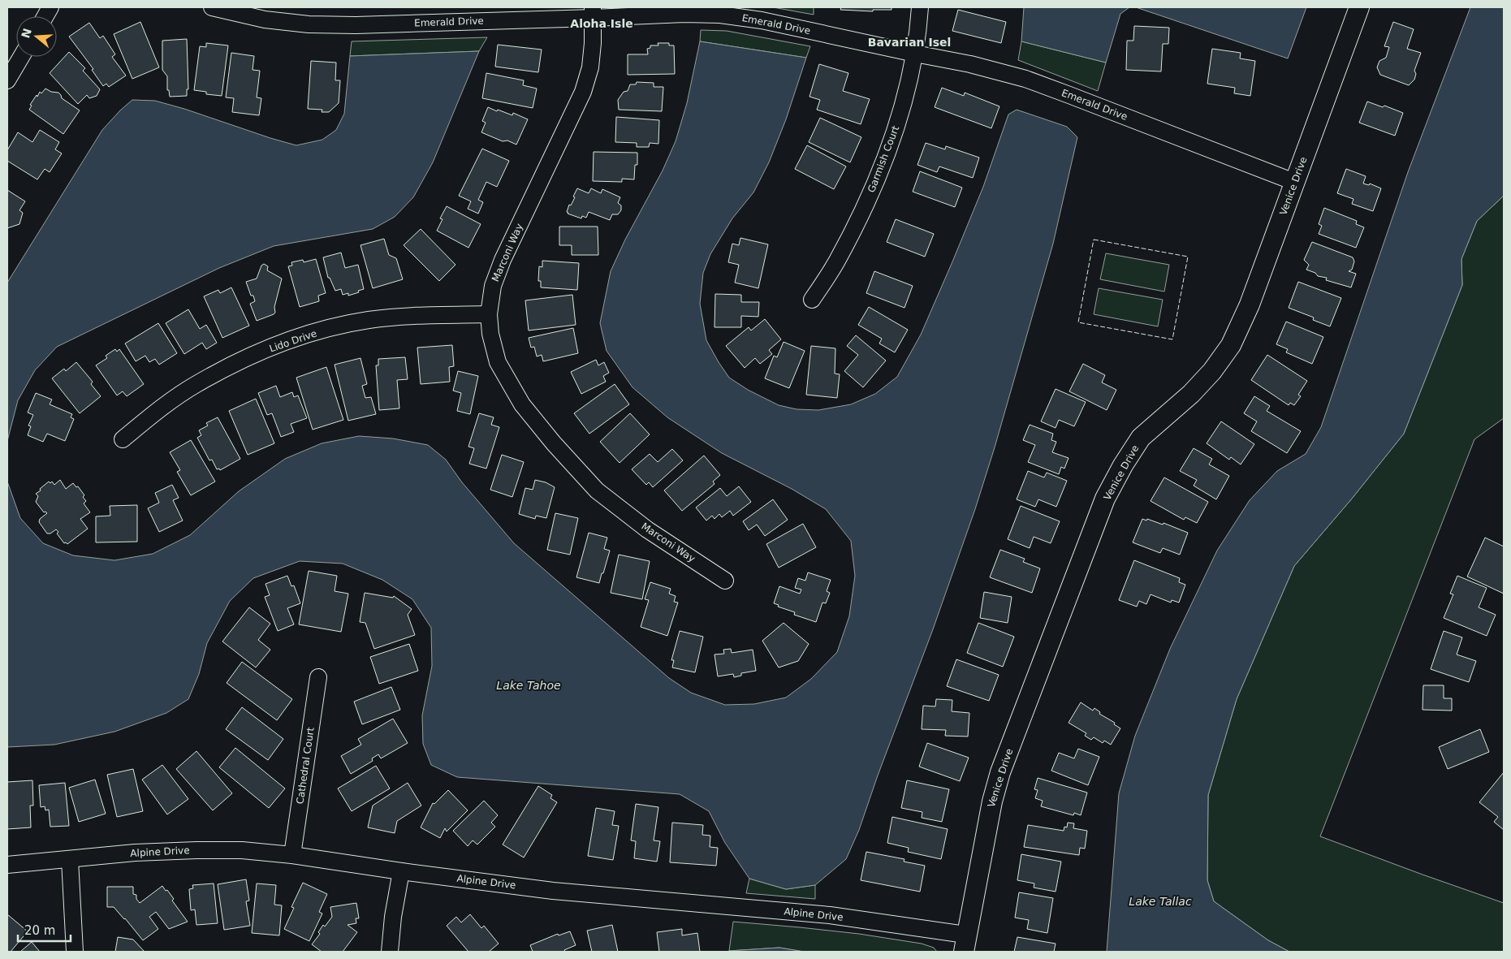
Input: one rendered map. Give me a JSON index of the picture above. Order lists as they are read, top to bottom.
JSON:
{
  "streets": {
    "street": [
      "Emerald Drive",
      "Garmish Court",
      "Venice Drive",
      "Marconi Way",
      "Lido Drive",
      "Cathedral Court",
      "Alpine Drive"
    ]
  },
  "crossings": [
    ["Emerald Drive", "Garmish Court"],
    ["Emerald Drive", "Venice Drive"],
    ["Emerald Drive", "Marconi Way"],
    ["Venice Drive", "Alpine Drive"],
    ["Marconi Way", "Lido Drive"],
    ["Cathedral Court", "Alpine Drive"]
  ],
  "districts": ["Aloha Isle", "Bavarian Isel"],
  "water": ["Lake Tahoe", "Lake Tallac"],
  "scale_bar": "20 m",
  "north": "left"
}
